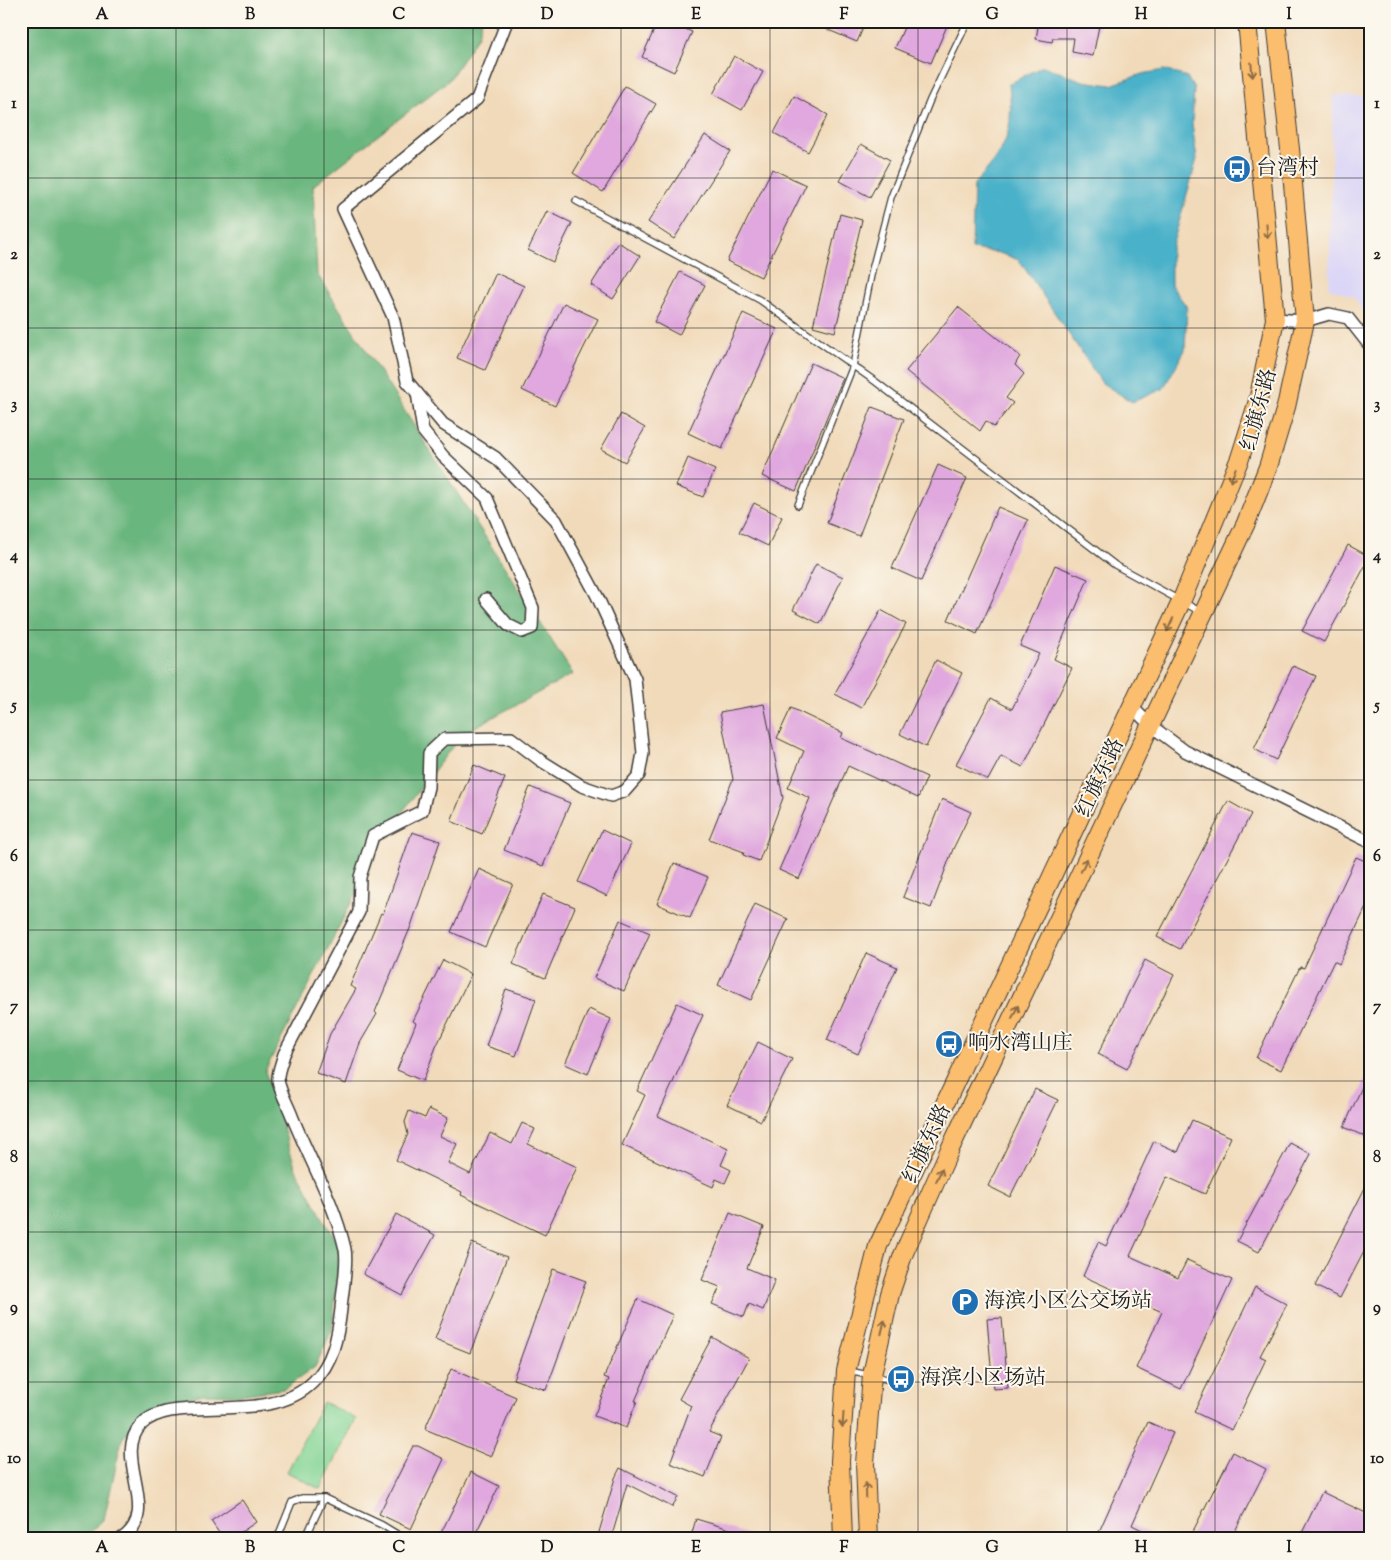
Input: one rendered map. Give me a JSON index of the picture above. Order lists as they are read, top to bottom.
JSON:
{
  "streets": {
    "main road": ["红旗东路"]
  },
  "places": {
    "bus stop": ["台湾村", "响水湾山庄", "海滨小区场站"],
    "parking": ["海滨小区公交场站"]
  },
  "grid": {
    "columns": [
      "A",
      "B",
      "C",
      "D",
      "E",
      "F",
      "G",
      "H",
      "I"
    ],
    "rows": [
      "1",
      "2",
      "3",
      "4",
      "5",
      "6",
      "7",
      "8",
      "9",
      "10"
    ]
  }
}
